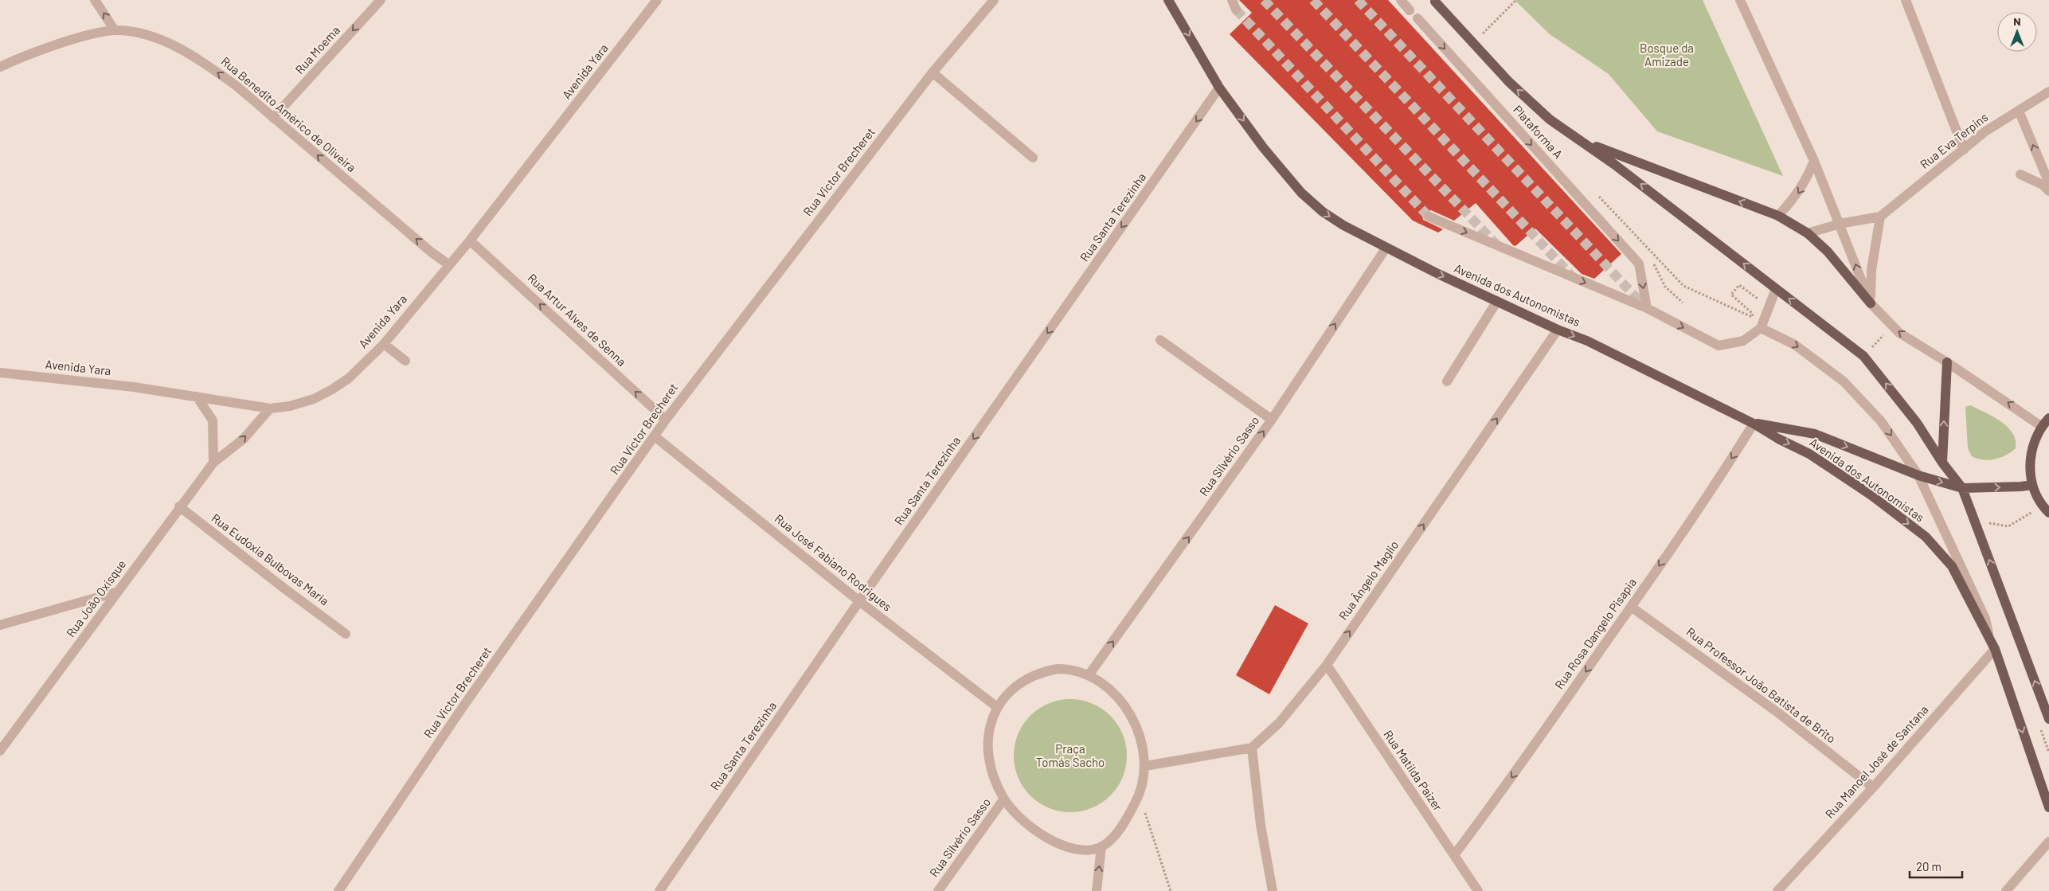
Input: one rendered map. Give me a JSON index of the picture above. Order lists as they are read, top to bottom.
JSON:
{
  "streets": {
    "main road": ["Avenida dos Autonomistas"],
    "street": [
      "Rua Moema",
      "Avenida Yara",
      "Rua Benedito Américo de Oliveira",
      "Plataforma A",
      "Rua Eva Terpins",
      "Rua Victor Brecheret",
      "Rua Santa Terezinha",
      "Rua Artur Alves de Senna",
      "Rua Silvério Sasso",
      "Rua Eudoxia Bulbovas Maria",
      "Rua José Fabiano Rodrigues",
      "Rua Ângelo Maglio",
      "Rua João Oxisque",
      "Rua Rosa Dangelo Pisapia",
      "Rua Professor João Batista de Brito",
      "Rua Manoel José de Santana",
      "Rua Matilda Paizer"
    ]
  },
  "crossings": [
    ["Rua Moema", "Rua Benedito Américo de Oliveira"],
    ["Avenida Yara", "Rua Benedito Américo de Oliveira"],
    ["Avenida Yara", "Rua Artur Alves de Senna"],
    ["Avenida Yara", "Rua João Oxisque"],
    ["Rua Victor Brecheret", "Rua Artur Alves de Senna"],
    ["Rua Victor Brecheret", "Rua José Fabiano Rodrigues"],
    ["Rua Santa Terezinha", "Avenida dos Autonomistas"],
    ["Rua Santa Terezinha", "Rua José Fabiano Rodrigues"],
    ["Avenida dos Autonomistas", "Rua Silvério Sasso"],
    ["Avenida dos Autonomistas", "Rua Ângelo Maglio"],
    ["Avenida dos Autonomistas", "Rua Rosa Dangelo Pisapia"],
    ["Avenida dos Autonomistas", "Rua Manoel José de Santana"],
    ["Rua Eudoxia Bulbovas Maria", "Rua João Oxisque"],
    ["Rua Ângelo Maglio", "Rua Matilda Paizer"],
    ["Rua Rosa Dangelo Pisapia", "Rua Professor João Batista de Brito"],
    ["Rua Rosa Dangelo Pisapia", "Rua Matilda Paizer"],
    ["Rua Professor João Batista de Brito", "Rua Manoel José de Santana"]
  ],
  "one_way": [
    "Rua Moema",
    "Rua Benedito Américo de Oliveira",
    "Plataforma A",
    "Rua Santa Terezinha",
    "Avenida dos Autonomistas",
    "Rua Artur Alves de Senna",
    "Rua Silvério Sasso",
    "Rua Ângelo Maglio",
    "Rua Rosa Dangelo Pisapia"
  ],
  "parks": ["Bosque da Amizade", "Praça Tomás Sacho"],
  "scale_bar": "20 m",
  "north": "top"
}
